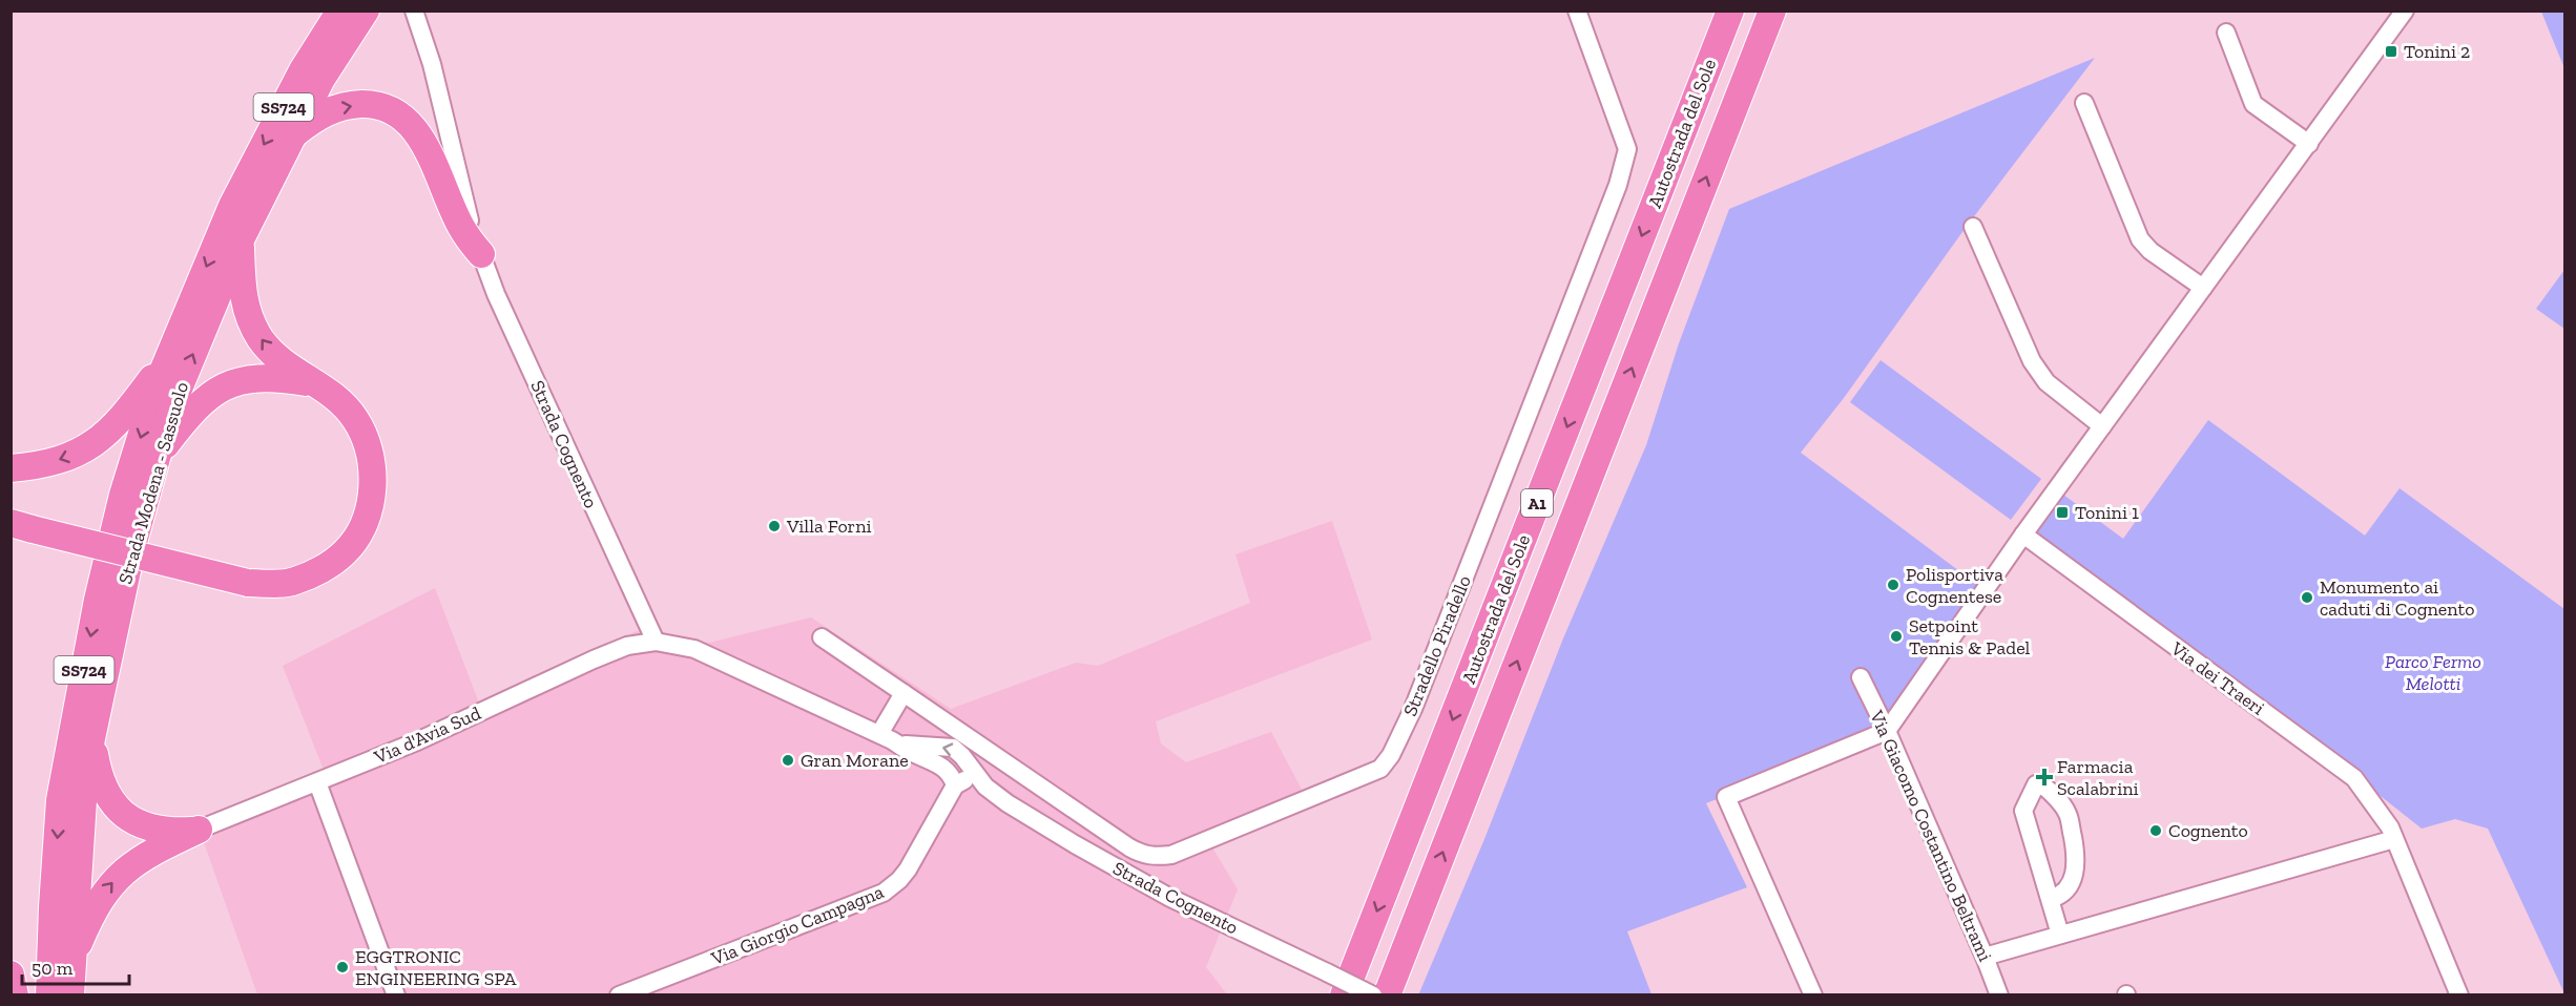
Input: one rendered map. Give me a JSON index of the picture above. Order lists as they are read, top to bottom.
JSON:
{
  "streets": {
    "highway": [
      "SS724",
      "Autostrada del Sole",
      "Strada Modena - Sassuolo",
      "A1"
    ],
    "street": [
      "Strada Cognento",
      "Stradello Piradello",
      "Via dei Traeri",
      "Via d'Avia Sud",
      "Via Giacomo Costantino Beltrami",
      "Via Giorgio Campagna"
    ]
  },
  "crossings": [
    ["Strada Cognento", "Via d'Avia Sud"],
    ["Strada Cognento", "Via Giorgio Campagna"]
  ],
  "parks": ["Parco Fermo Melotti"],
  "places": {
    "transit": ["Tonini 2", "Tonini 1"],
    "other": [
      "Villa Forni",
      "Polisportiva Cognentese",
      "Monumento ai caduti di Cognento",
      "Setpoint Tennis & Padel",
      "Gran Morane",
      "Cognento",
      "EGGTRONIC ENGINEERING SPA"
    ],
    "health": ["Farmacia Scalabrini"]
  },
  "scale_bar": "50 m"
}
